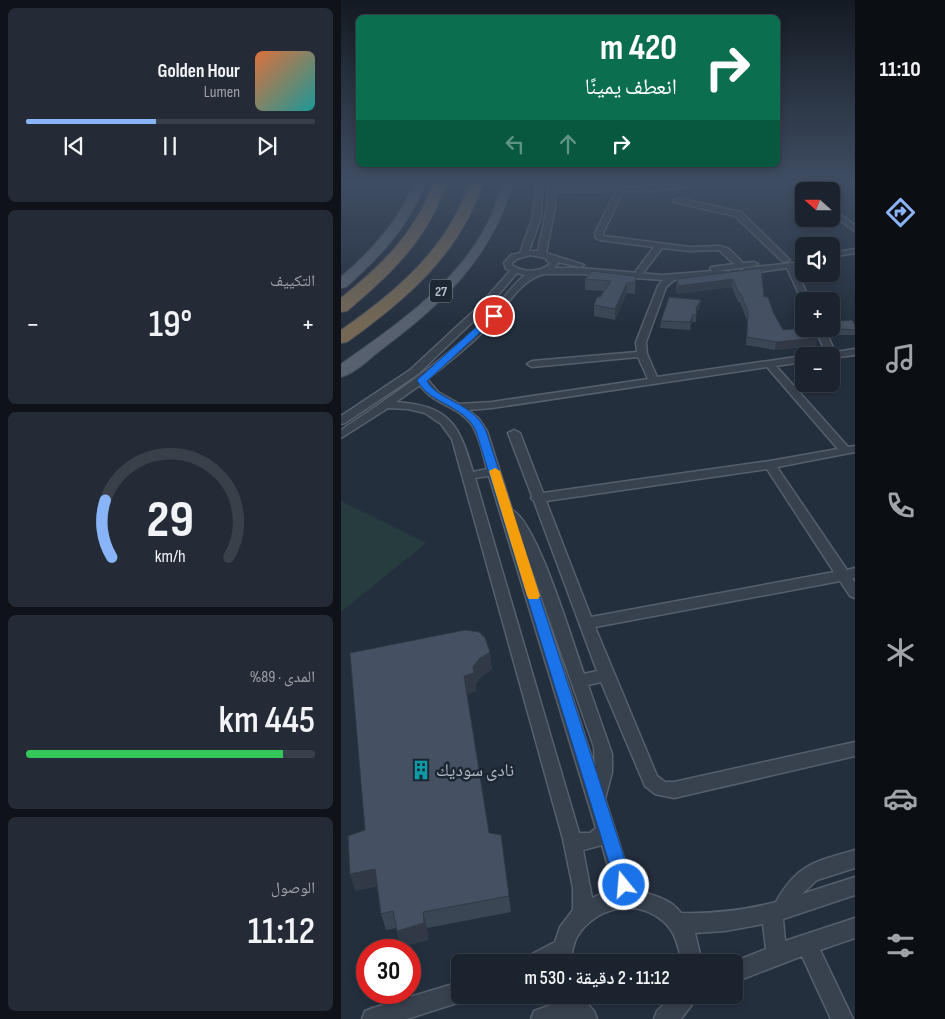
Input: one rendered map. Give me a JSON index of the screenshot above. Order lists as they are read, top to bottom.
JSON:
{
  "streets": {
    "highway": ["27"]
  },
  "places": {
    "building": ["نادى سوديك"]
  },
  "north": "left",
  "page": {
    "tabs": "11:10",
    "turn": ["420 m", "انعطف يمينًا"],
    "song": ["Golden Hour", "Lumen"],
    "map_buttons": ["+", "−"],
    "tile": [
      "التكييف",
      ["المدى · 89%", "445 km"],
      ["الوصول", "11:12"]
    ],
    "heat": ["−", "19°", "+"],
    "limit": "30",
    "trip": "11:12 · 2 دقيقة · 530 m",
    "gauge": ["29", "km/h"]
  }
}
